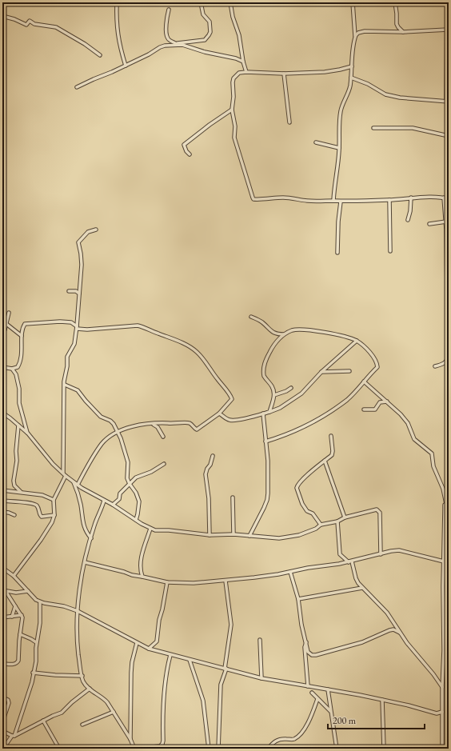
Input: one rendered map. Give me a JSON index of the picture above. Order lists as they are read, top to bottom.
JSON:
{
  "scale_bar": "200 m"
}
